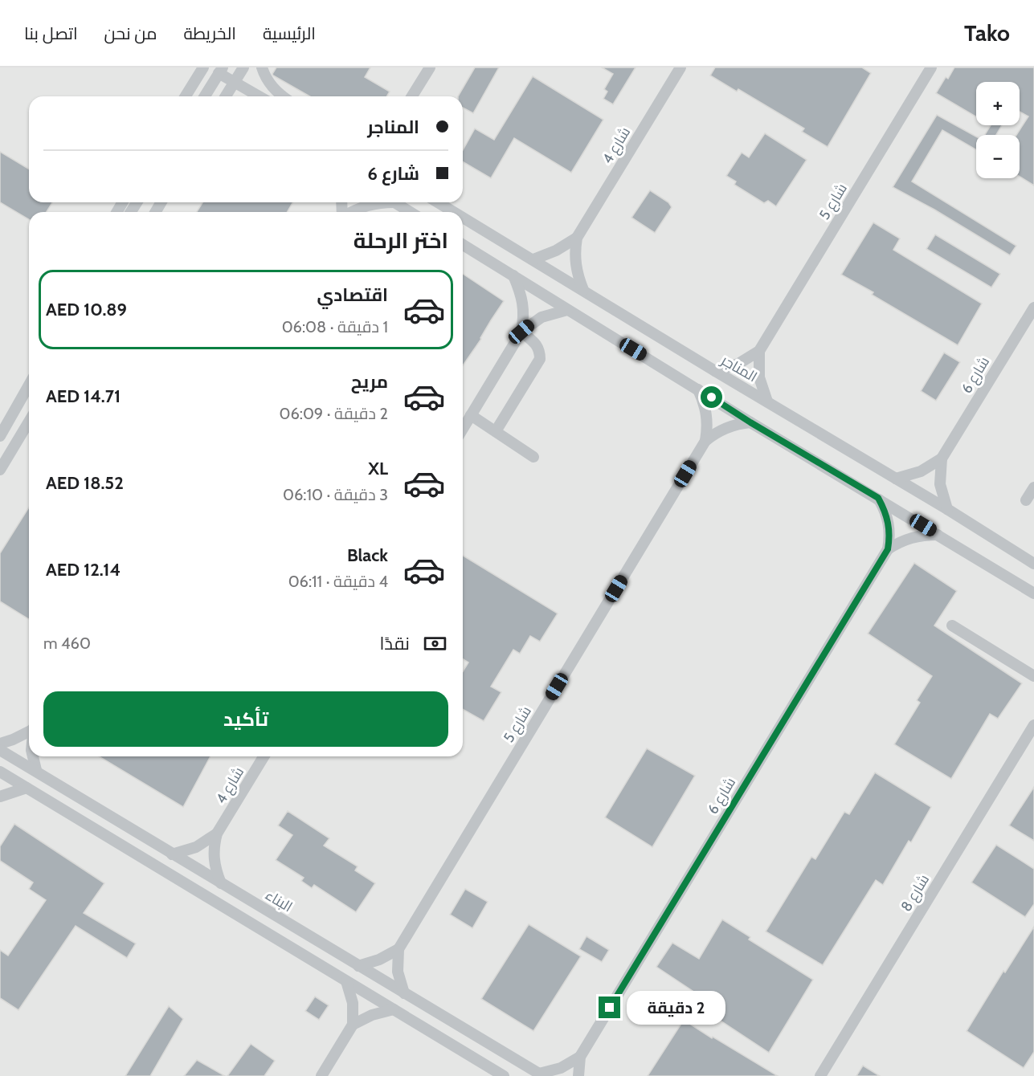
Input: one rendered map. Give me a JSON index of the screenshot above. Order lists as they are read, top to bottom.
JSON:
{
  "streets": {
    "street": [
      "شارع 4",
      "شارع 5",
      "المناجر",
      "شارع 6",
      "شارع 8",
      "البناء"
    ]
  },
  "crossings": [
    ["شارع 4", "المناجر"],
    ["شارع 4", "البناء"],
    ["شارع 5", "المناجر"],
    ["المناجر", "شارع 6"],
    ["شارع 6", "البناء"]
  ],
  "page": {
    "header": "Tako",
    "nav": [
      "الرئيسية",
      "الخريطة",
      "من نحن",
      "اتصل بنا"
    ],
    "map_buttons": ["+", "−"],
    "banner": ["المناجر", "شارع 6"],
    "heading": "اختر الرحلة",
    "list": [
      {
        "name": "اقتصادي",
        "note": "1 دقيقة · 06:08",
        "value": "AED 10.89"
      },
      {
        "name": "مريح",
        "note": "2 دقيقة · 06:09",
        "value": "AED 14.71"
      },
      {
        "name": "XL",
        "note": "3 دقيقة · 06:10",
        "value": "AED 18.52"
      },
      {
        "name": "Black",
        "note": "4 دقيقة · 06:11",
        "value": "AED 12.14"
      }
    ],
    "pay": ["نقدًا", "460 m"],
    "buttons": "تأكيد",
    "bubble": "2 دقيقة"
  }
}
